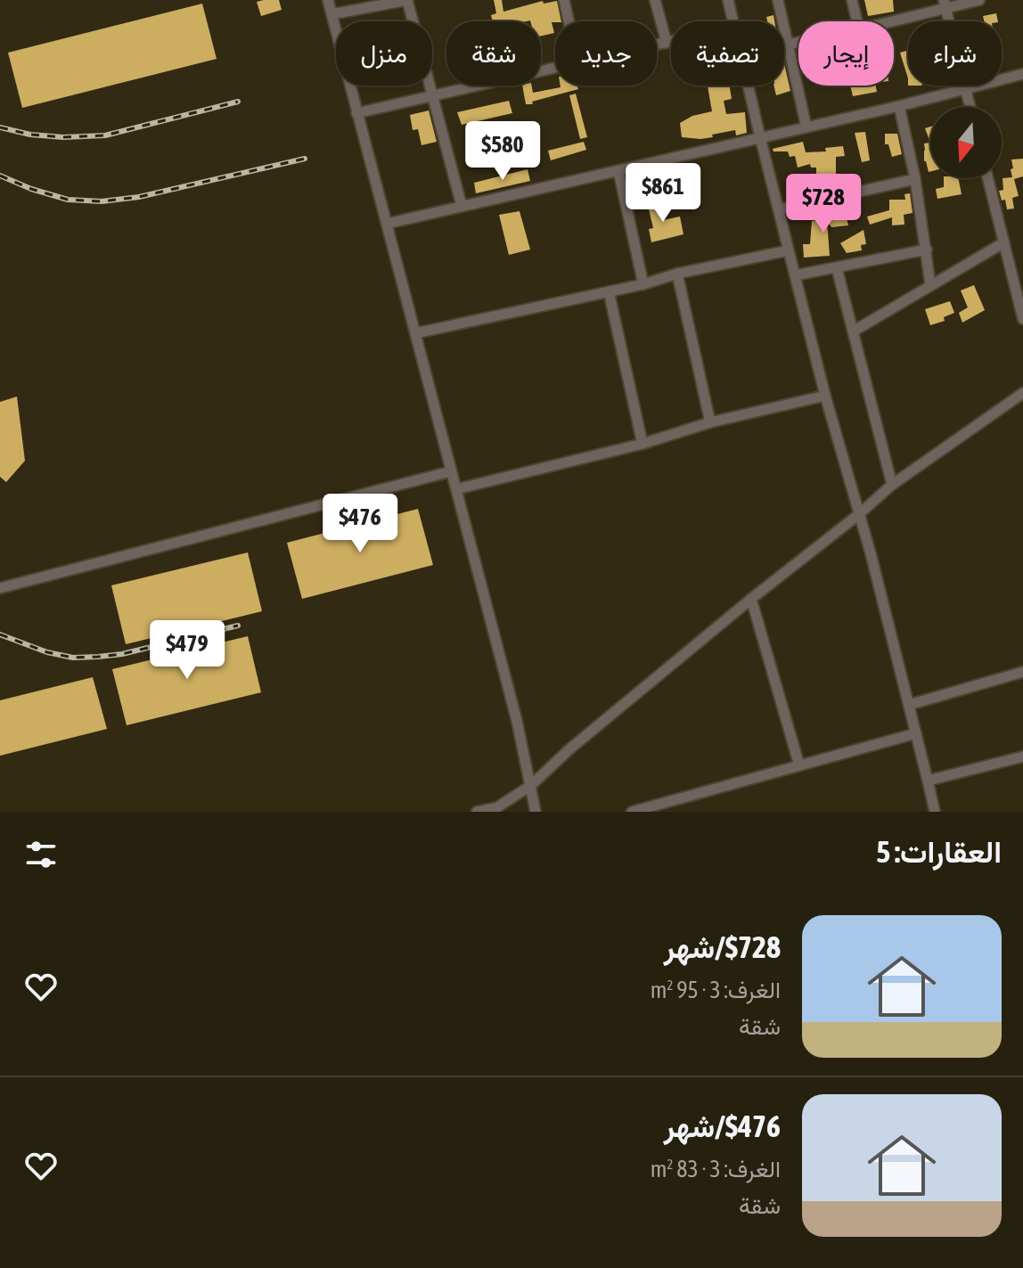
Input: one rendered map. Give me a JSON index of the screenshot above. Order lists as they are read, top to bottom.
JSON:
{
  "north": "bottom",
  "page": {
    "chip": [
      "شراء",
      "إيجار",
      "تصفية",
      "جديد",
      "شقة",
      "منزل"
    ],
    "price": [
      "$580",
      "$861",
      "$728",
      "$476",
      "$479"
    ],
    "heading": "العقارات: 5",
    "list": [
      {
        "name": "$728/شهر",
        "note": "الغرف: 3 · 95 m² · شقة"
      },
      {
        "name": "$476/شهر",
        "note": "الغرف: 3 · 83 m² · شقة"
      }
    ]
  }
}
